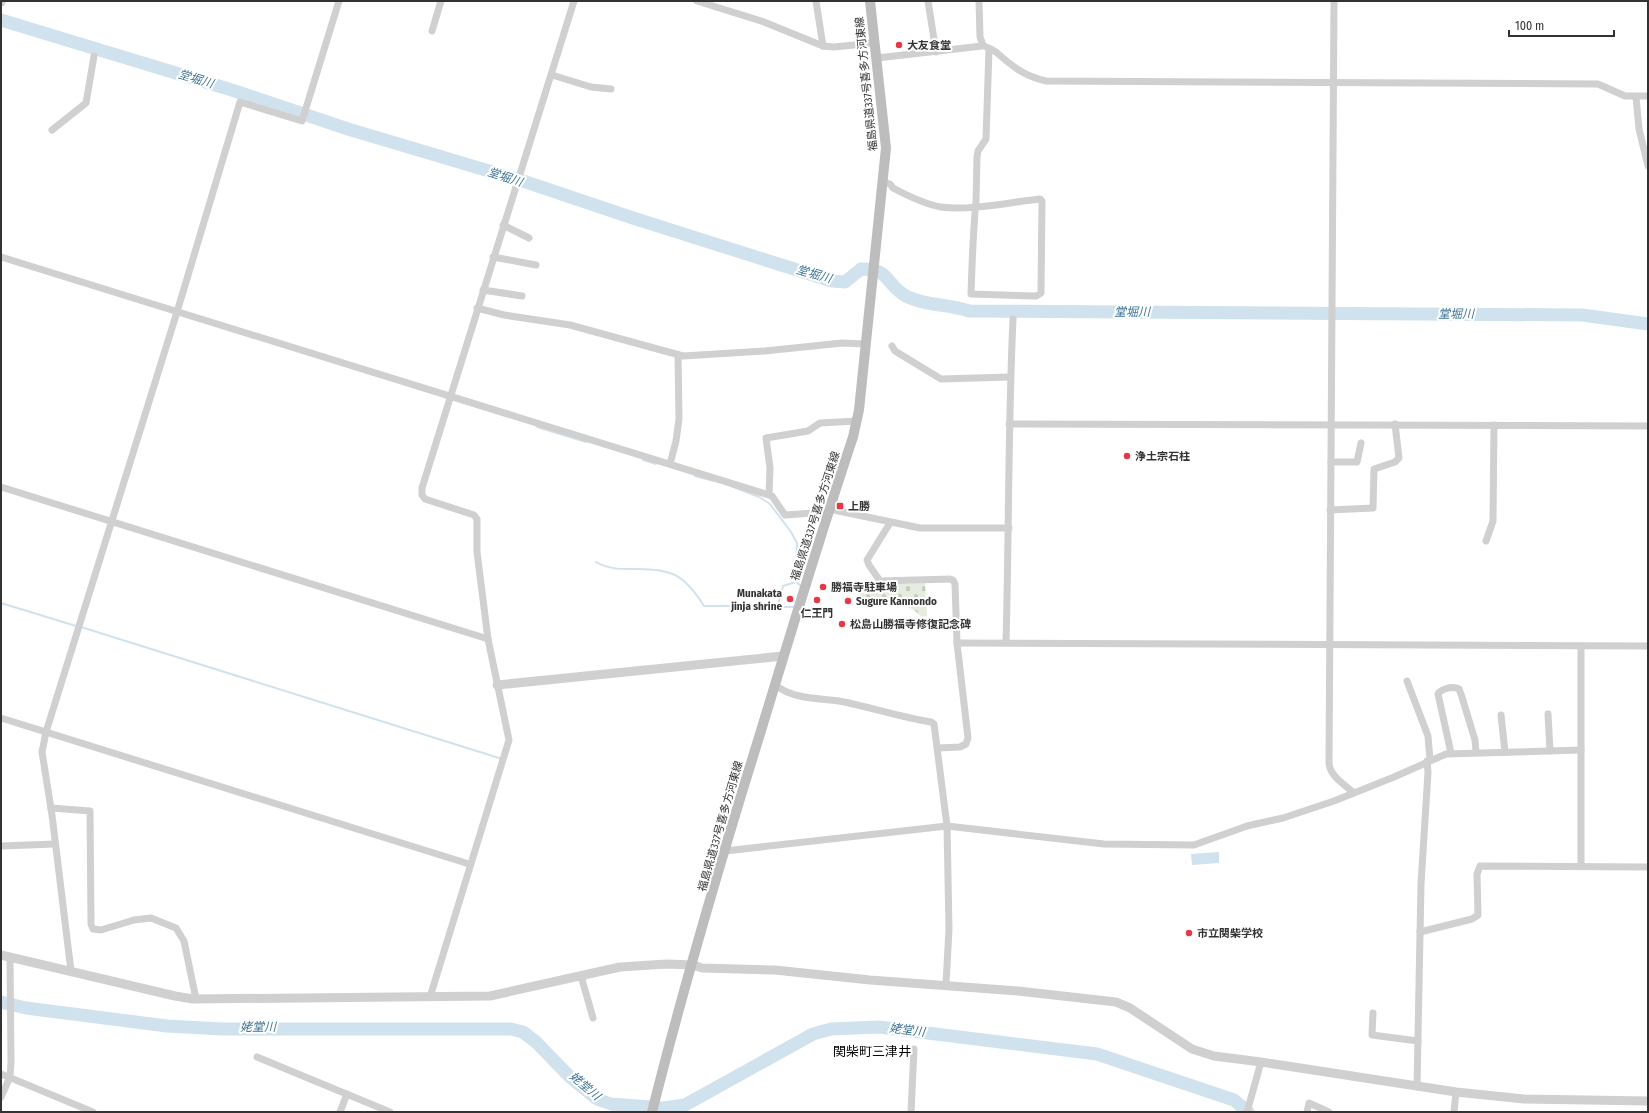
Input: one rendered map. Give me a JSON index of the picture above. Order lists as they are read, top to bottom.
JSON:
{
  "streets": {
    "main road": ["福島県道337号喜多方河東線"]
  },
  "districts": ["関柴町三津井"],
  "water": ["堂堀川", "姥堂川"],
  "places": {
    "other": [
      "大友食堂",
      "浄土宗石柱",
      "勝福寺駐車場",
      "Munakata jinja shrine",
      "仁王門",
      "Sugure Kannondo",
      "松島山勝福寺修復記念碑",
      "市立関柴学校"
    ],
    "transit": ["上勝"]
  },
  "scale_bar": "100 m"
}
